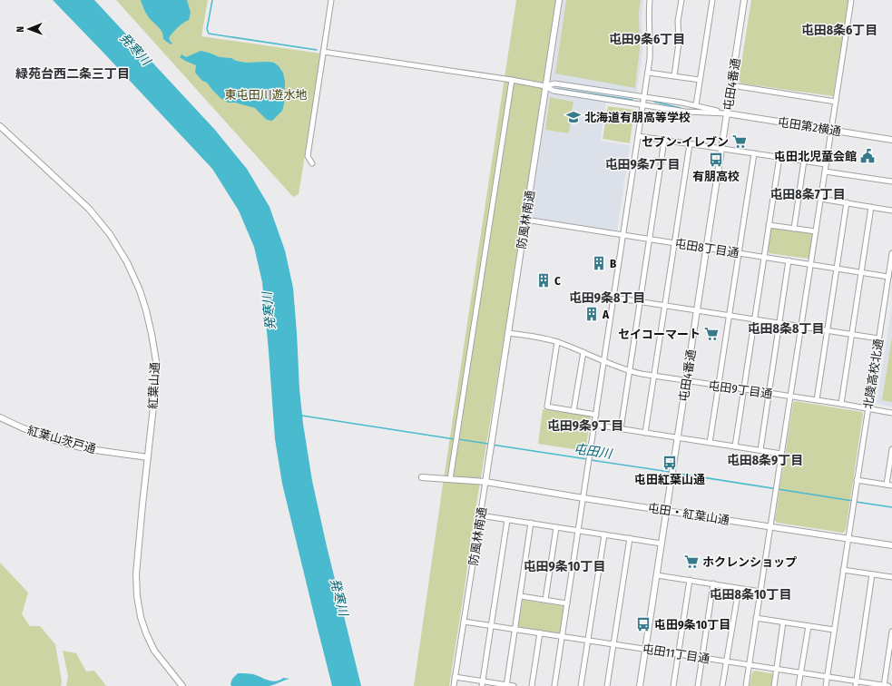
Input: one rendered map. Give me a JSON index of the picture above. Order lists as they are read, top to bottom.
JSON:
{
  "streets": {
    "street": [
      "屯田4番通",
      "屯田第2横通",
      "防風林南通",
      "屯田8丁目通",
      "北陵高校北通",
      "紅葉山通",
      "屯田9丁目通",
      "紅葉山茨戸通",
      "屯田・紅葉山通",
      "屯田11丁目通"
    ]
  },
  "crossings": [
    ["屯田4番通", "屯田第2横通"],
    ["屯田4番通", "屯田8丁目通"],
    ["屯田4番通", "屯田9丁目通"],
    ["屯田4番通", "屯田・紅葉山通"],
    ["屯田4番通", "屯田11丁目通"],
    ["防風林南通", "屯田8丁目通"],
    ["防風林南通", "屯田9丁目通"],
    ["防風林南通", "屯田・紅葉山通"],
    ["防風林南通", "屯田11丁目通"],
    ["屯田8丁目通", "北陵高校北通"],
    ["北陵高校北通", "屯田9丁目通"],
    ["北陵高校北通", "屯田・紅葉山通"],
    ["紅葉山通", "紅葉山茨戸通"]
  ],
  "districts": [
    "屯田8条6丁目",
    "屯田9条6丁目",
    "緑苑台西二条三丁目",
    "屯田9条7丁目",
    "屯田8条7丁目",
    "屯田9条8丁目",
    "屯田8条8丁目",
    "屯田9条9丁目",
    "屯田8条9丁目",
    "屯田9条10丁目",
    "屯田8条10丁目"
  ],
  "water": ["発寒川", "屯田川"],
  "parks": ["東屯田川遊水地"],
  "places": {
    "school or university": ["北海道有朋高等学校"],
    "supermarket": ["セブン-イレブン", "セイコーマート", "ホクレンショップ"],
    "public building": ["屯田北児童会館"],
    "bus stop": ["有朋高校", "屯田紅葉山通", "屯田9条10丁目"],
    "building": ["B", "C", "A"]
  },
  "north": "left"
}
